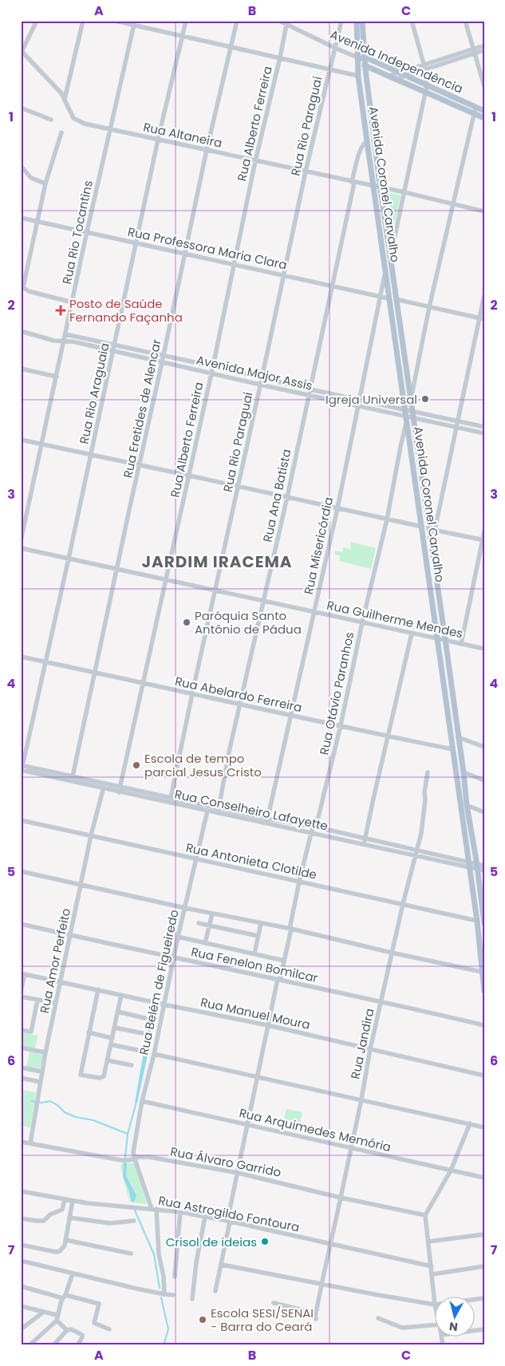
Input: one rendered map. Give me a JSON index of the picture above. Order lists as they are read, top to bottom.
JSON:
{
  "streets": {
    "main road": ["Avenida Independência", "Avenida Coronel Carvalho"],
    "street": [
      "Rua Alberto Ferreira",
      "Rua Rio Paraguai",
      "Rua Altaneira",
      "Rua Rio Tocantins",
      "Rua Professora Maria Clara",
      "Avenida Major Assis",
      "Rua Rio Araguaia",
      "Rua Eretides de Alencar",
      "Rua Ana Batista",
      "Rua Misericórdia",
      "Rua Guilherme Mendes",
      "Rua Otávio Paranhos",
      "Rua Abelardo Ferreira",
      "Rua Conselheiro Lafayette",
      "Rua Antonieta Clotilde",
      "Rua Amor Perfeito",
      "Rua Fenelon Bomilcar",
      "Rua Belém de Figueiredo",
      "Rua Manuel Moura",
      "Rua Jandira",
      "Rua Arquimedes Memória",
      "Rua Álvaro Garrido",
      "Rua Astrogildo Fontoura"
    ]
  },
  "crossings": [
    ["Avenida Independência", "Rua Alberto Ferreira"],
    ["Avenida Independência", "Rua Rio Paraguai"],
    ["Avenida Independência", "Avenida Coronel Carvalho"],
    ["Rua Alberto Ferreira", "Rua Altaneira"],
    ["Rua Alberto Ferreira", "Rua Professora Maria Clara"],
    ["Rua Alberto Ferreira", "Avenida Major Assis"],
    ["Rua Alberto Ferreira", "Rua Guilherme Mendes"],
    ["Rua Alberto Ferreira", "Rua Abelardo Ferreira"],
    ["Rua Alberto Ferreira", "Rua Conselheiro Lafayette"],
    ["Rua Rio Paraguai", "Rua Altaneira"],
    ["Rua Rio Paraguai", "Rua Professora Maria Clara"],
    ["Rua Rio Paraguai", "Avenida Major Assis"],
    ["Rua Rio Paraguai", "Rua Guilherme Mendes"],
    ["Rua Rio Paraguai", "Rua Abelardo Ferreira"],
    ["Rua Rio Paraguai", "Rua Conselheiro Lafayette"],
    ["Rua Altaneira", "Avenida Coronel Carvalho"],
    ["Rua Altaneira", "Rua Rio Tocantins"],
    ["Rua Altaneira", "Rua Rio Araguaia"],
    ["Rua Altaneira", "Rua Eretides de Alencar"],
    ["Rua Altaneira", "Rua Ana Batista"],
    ["Avenida Coronel Carvalho", "Rua Professora Maria Clara"],
    ["Avenida Coronel Carvalho", "Avenida Major Assis"],
    ["Avenida Coronel Carvalho", "Rua Ana Batista"],
    ["Avenida Coronel Carvalho", "Rua Misericórdia"],
    ["Avenida Coronel Carvalho", "Rua Guilherme Mendes"],
    ["Avenida Coronel Carvalho", "Rua Otávio Paranhos"],
    ["Avenida Coronel Carvalho", "Rua Abelardo Ferreira"],
    ["Avenida Coronel Carvalho", "Rua Conselheiro Lafayette"],
    ["Avenida Coronel Carvalho", "Rua Antonieta Clotilde"],
    ["Rua Rio Tocantins", "Rua Professora Maria Clara"],
    ["Rua Rio Tocantins", "Avenida Major Assis"],
    ["Rua Professora Maria Clara", "Rua Rio Araguaia"],
    ["Rua Professora Maria Clara", "Rua Eretides de Alencar"],
    ["Rua Professora Maria Clara", "Rua Ana Batista"],
    ["Rua Professora Maria Clara", "Rua Misericórdia"],
    ["Avenida Major Assis", "Rua Rio Araguaia"],
    ["Avenida Major Assis", "Rua Eretides de Alencar"],
    ["Avenida Major Assis", "Rua Ana Batista"],
    ["Avenida Major Assis", "Rua Misericórdia"],
    ["Rua Rio Araguaia", "Rua Guilherme Mendes"],
    ["Rua Rio Araguaia", "Rua Abelardo Ferreira"],
    ["Rua Rio Araguaia", "Rua Conselheiro Lafayette"],
    ["Rua Eretides de Alencar", "Rua Guilherme Mendes"],
    ["Rua Eretides de Alencar", "Rua Abelardo Ferreira"],
    ["Rua Eretides de Alencar", "Rua Conselheiro Lafayette"],
    ["Rua Ana Batista", "Rua Guilherme Mendes"],
    ["Rua Ana Batista", "Rua Abelardo Ferreira"],
    ["Rua Ana Batista", "Rua Conselheiro Lafayette"],
    ["Rua Misericórdia", "Rua Guilherme Mendes"],
    ["Rua Misericórdia", "Rua Abelardo Ferreira"],
    ["Rua Misericórdia", "Rua Conselheiro Lafayette"],
    ["Rua Guilherme Mendes", "Rua Otávio Paranhos"],
    ["Rua Otávio Paranhos", "Rua Abelardo Ferreira"],
    ["Rua Otávio Paranhos", "Rua Conselheiro Lafayette"],
    ["Rua Otávio Paranhos", "Rua Antonieta Clotilde"],
    ["Rua Otávio Paranhos", "Rua Fenelon Bomilcar"],
    ["Rua Otávio Paranhos", "Rua Manuel Moura"],
    ["Rua Otávio Paranhos", "Rua Arquimedes Memória"],
    ["Rua Otávio Paranhos", "Rua Álvaro Garrido"],
    ["Rua Otávio Paranhos", "Rua Astrogildo Fontoura"],
    ["Rua Conselheiro Lafayette", "Rua Amor Perfeito"],
    ["Rua Conselheiro Lafayette", "Rua Belém de Figueiredo"],
    ["Rua Conselheiro Lafayette", "Rua Jandira"],
    ["Rua Antonieta Clotilde", "Rua Amor Perfeito"],
    ["Rua Antonieta Clotilde", "Rua Belém de Figueiredo"],
    ["Rua Antonieta Clotilde", "Rua Jandira"],
    ["Rua Amor Perfeito", "Rua Fenelon Bomilcar"],
    ["Rua Amor Perfeito", "Rua Manuel Moura"],
    ["Rua Amor Perfeito", "Rua Álvaro Garrido"],
    ["Rua Fenelon Bomilcar", "Rua Belém de Figueiredo"],
    ["Rua Fenelon Bomilcar", "Rua Jandira"],
    ["Rua Belém de Figueiredo", "Rua Manuel Moura"],
    ["Rua Belém de Figueiredo", "Rua Arquimedes Memória"],
    ["Rua Belém de Figueiredo", "Rua Álvaro Garrido"],
    ["Rua Manuel Moura", "Rua Jandira"],
    ["Rua Jandira", "Rua Arquimedes Memória"],
    ["Rua Jandira", "Rua Álvaro Garrido"],
    ["Rua Jandira", "Rua Astrogildo Fontoura"]
  ],
  "districts": ["JARDIM IRACEMA"],
  "places": {
    "health": ["Posto de Saúde Fernando Façanha"],
    "other": [
      "Igreja Universal",
      "Paróquia Santo Antônio de Pádua",
      "Escola de tempo parcial Jesus Cristo",
      "Crisol de ideias",
      "Escola SESI/SENAI - Barra do Ceará"
    ]
  },
  "north": "bottom",
  "grid": {
    "columns": ["A", "B", "C"],
    "rows": [
      "1",
      "2",
      "3",
      "4",
      "5",
      "6",
      "7"
    ]
  }
}
